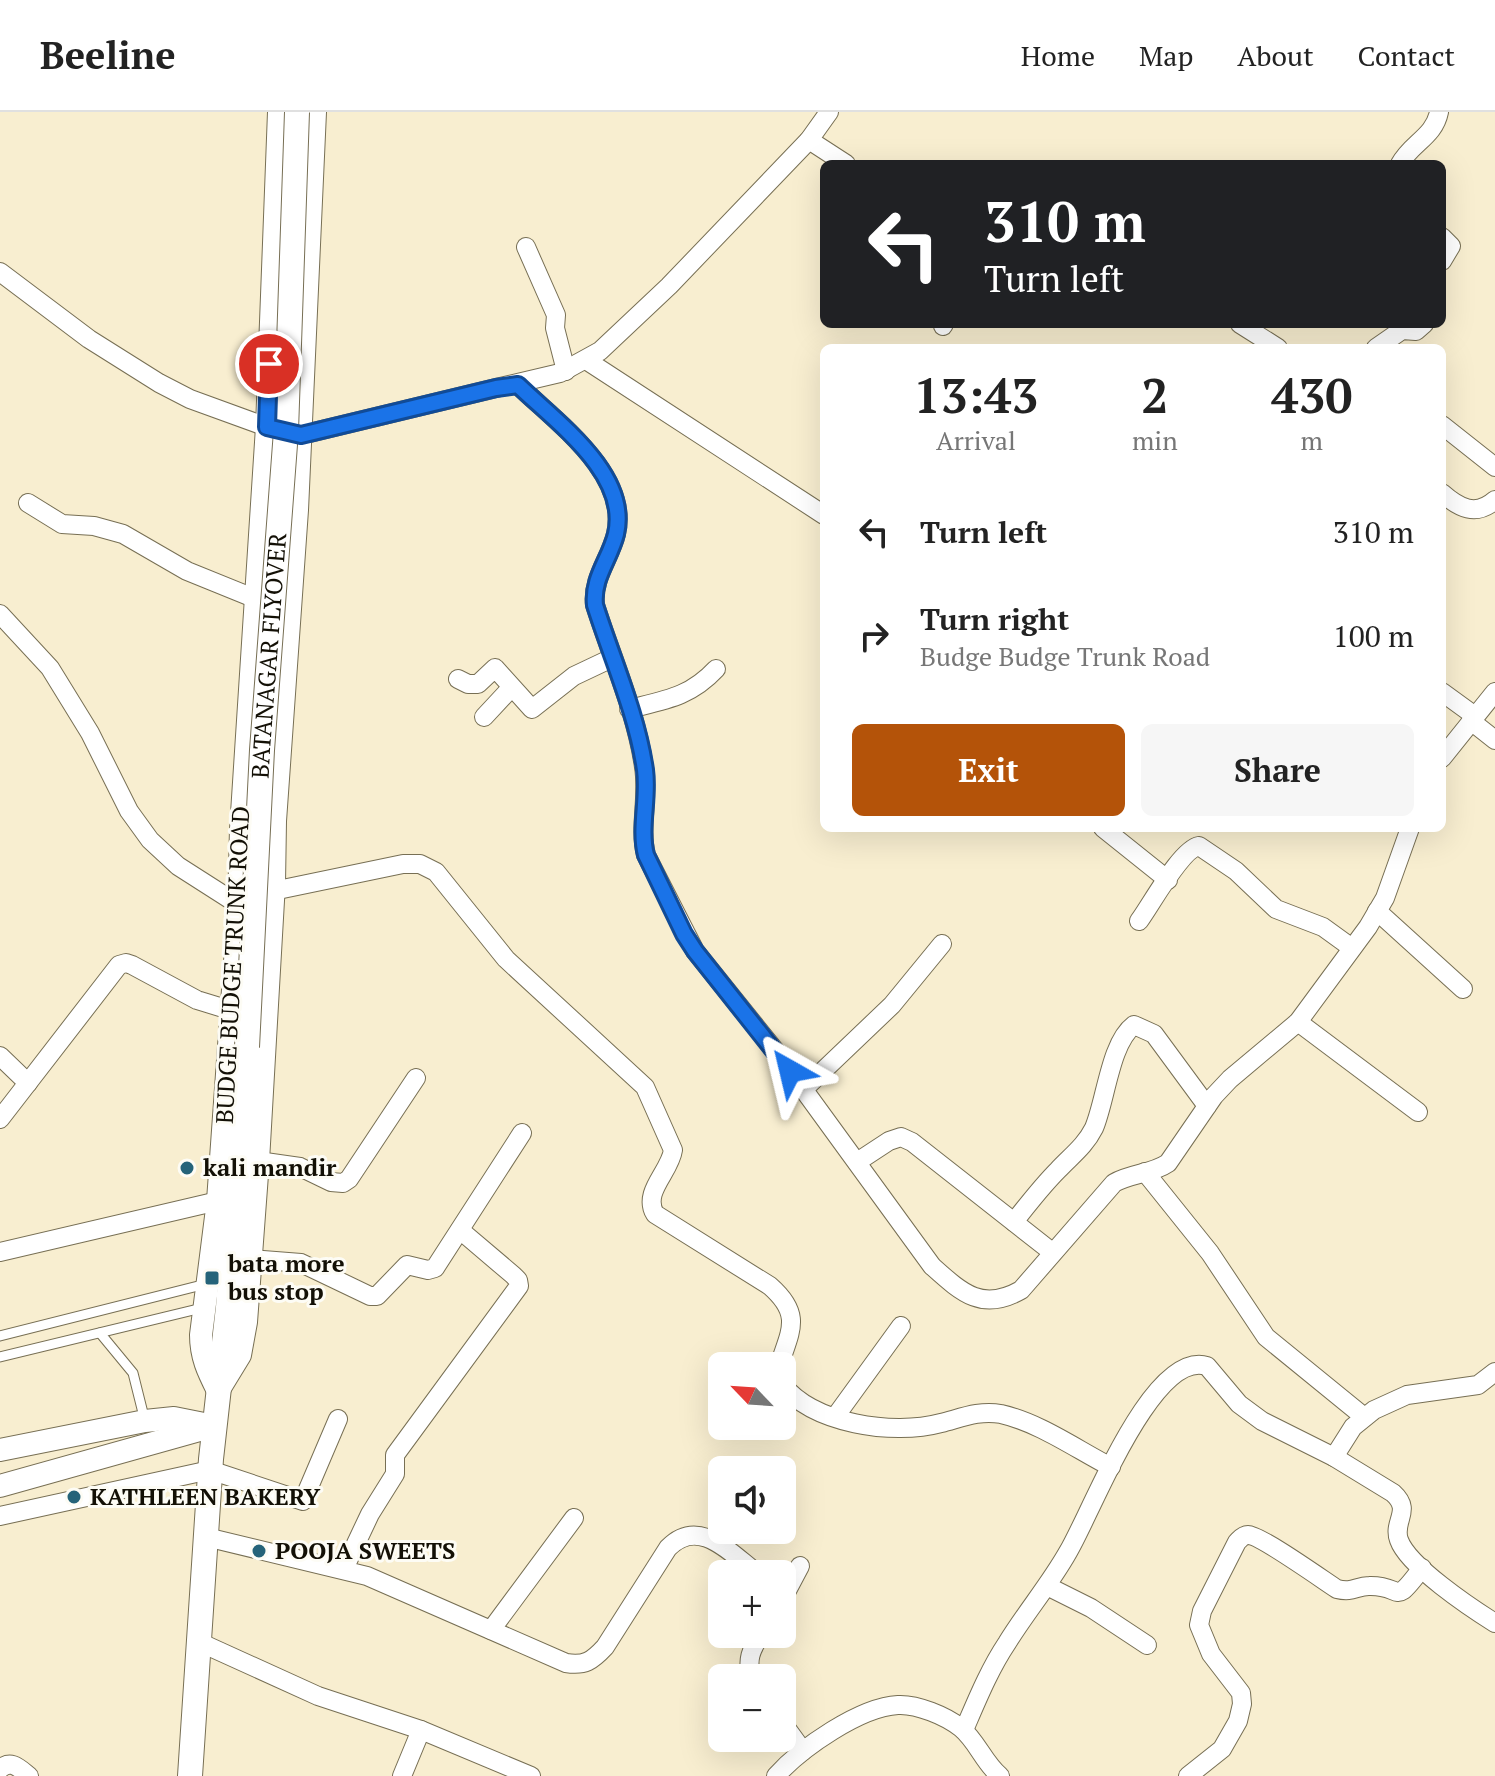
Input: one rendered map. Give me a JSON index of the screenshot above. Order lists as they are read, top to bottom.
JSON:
{
  "streets": {
    "main road": ["BATANAGAR FLYOVER"],
    "street": ["BUDGE BUDGE TRUNK ROAD"]
  },
  "crossings": [
    ["BATANAGAR FLYOVER", "BUDGE BUDGE TRUNK ROAD"]
  ],
  "places": {
    "other": ["kali mandir", "KATHLEEN BAKERY", "POOJA SWEETS"],
    "transit": ["bata more bus stop"]
  },
  "north": "top left",
  "page": {
    "header": "Beeline",
    "nav": [
      "Home",
      "Map",
      "About",
      "Contact"
    ],
    "turn": ["310 m", "Turn left"],
    "eta": [
      "13:43",
      "Arrival",
      "2",
      "min",
      "430",
      "m"
    ],
    "list": [
      {
        "name": "Turn left",
        "value": "310 m"
      },
      {
        "name": "Turn right",
        "note": "Budge Budge Trunk Road",
        "value": "100 m"
      }
    ],
    "buttons": ["Exit", "Share"],
    "map_buttons": ["+", "−"]
  }
}
